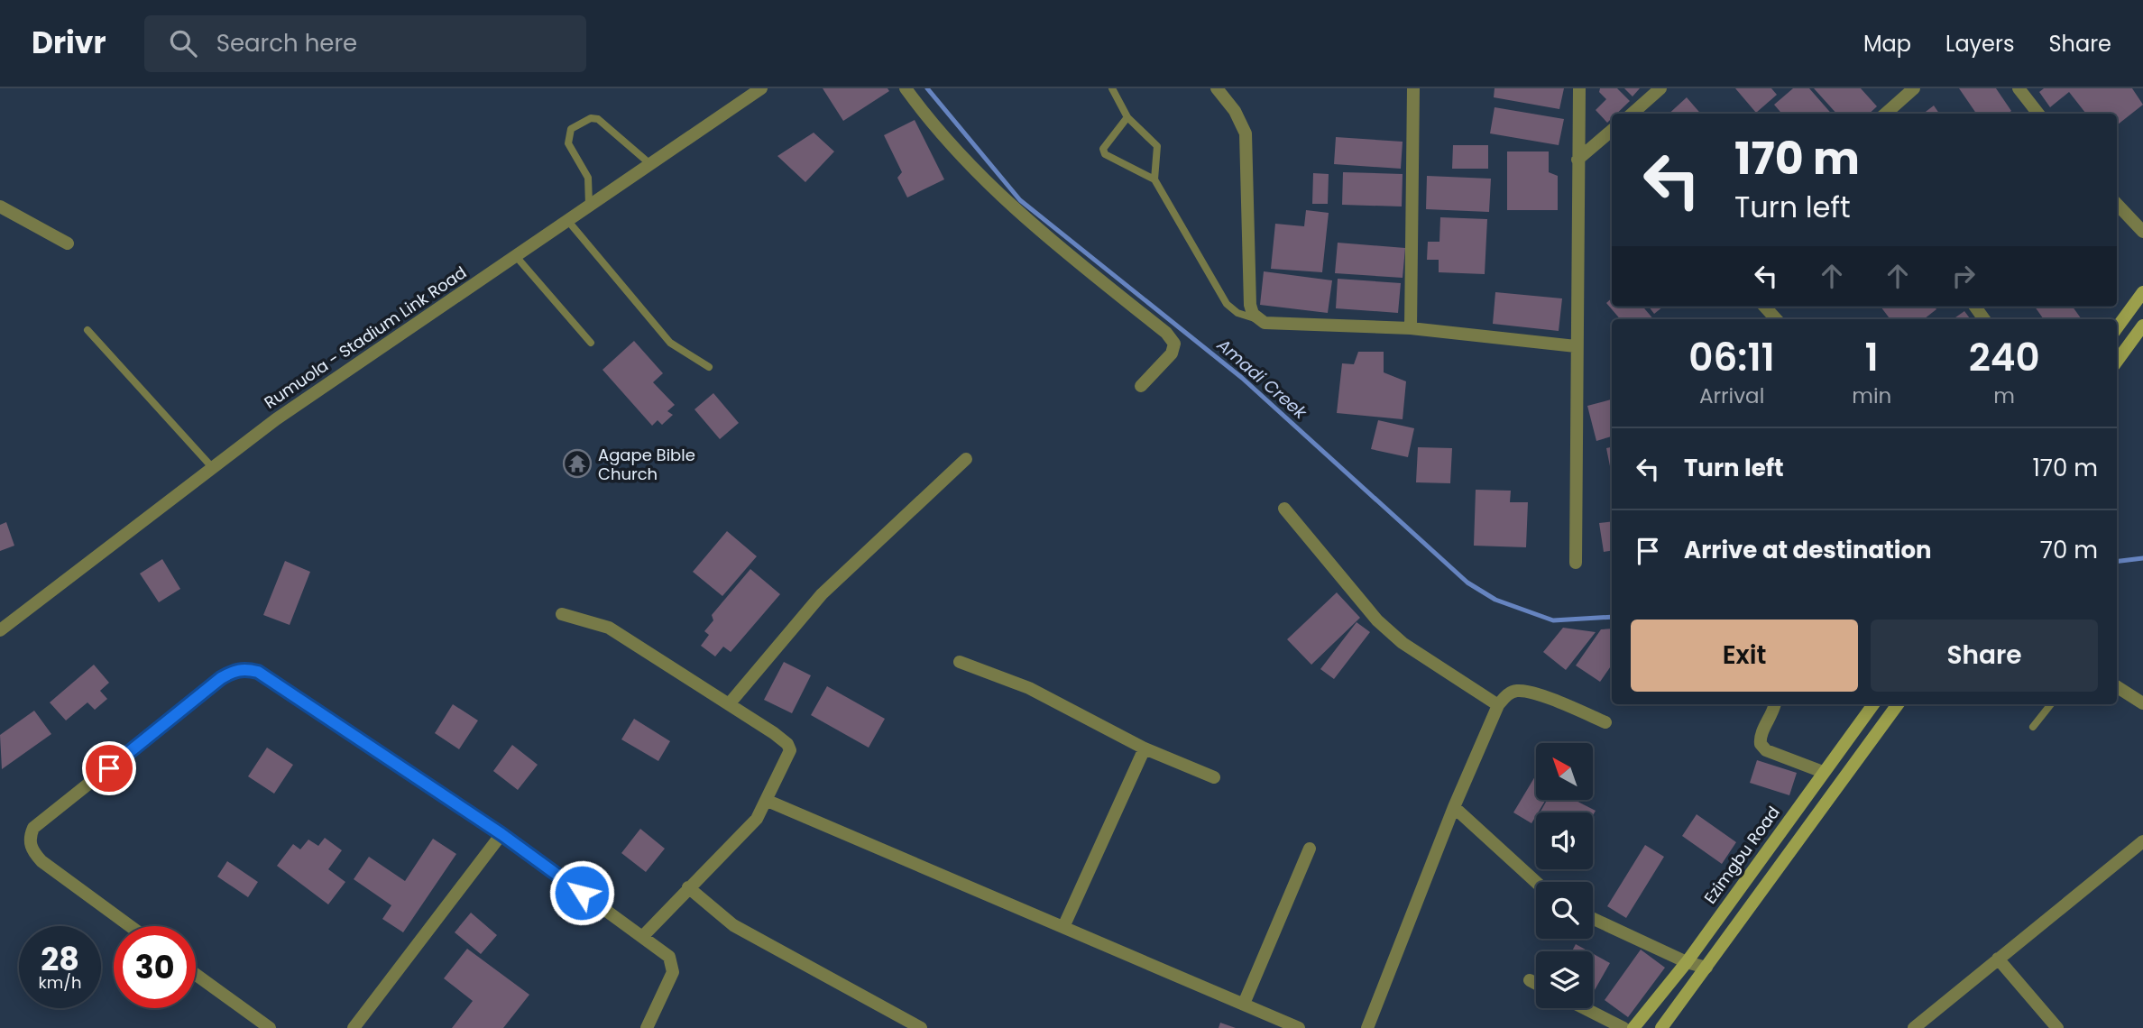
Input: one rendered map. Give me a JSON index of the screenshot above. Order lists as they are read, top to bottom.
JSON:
{
  "streets": {
    "main road": ["Ezimgbu Road"],
    "street": ["Rumuola - Stadium Link Road"]
  },
  "water": ["Amadi Creek"],
  "places": {
    "temple": ["Agape Bible Church"]
  },
  "north": "top left",
  "page": {
    "header": "Drivr",
    "search": "Search here",
    "nav": ["Map", "Layers", "Share"],
    "turn": ["170 m", "Turn left"],
    "eta": [
      "06:11",
      "Arrival",
      "1",
      "min",
      "240",
      "m"
    ],
    "list": [
      {
        "name": "Turn left",
        "value": "170 m"
      },
      {
        "name": "Arrive at destination",
        "value": "70 m"
      }
    ],
    "buttons": ["Exit", "Share"],
    "speed": "28 km/h",
    "limit": "30"
  }
}
